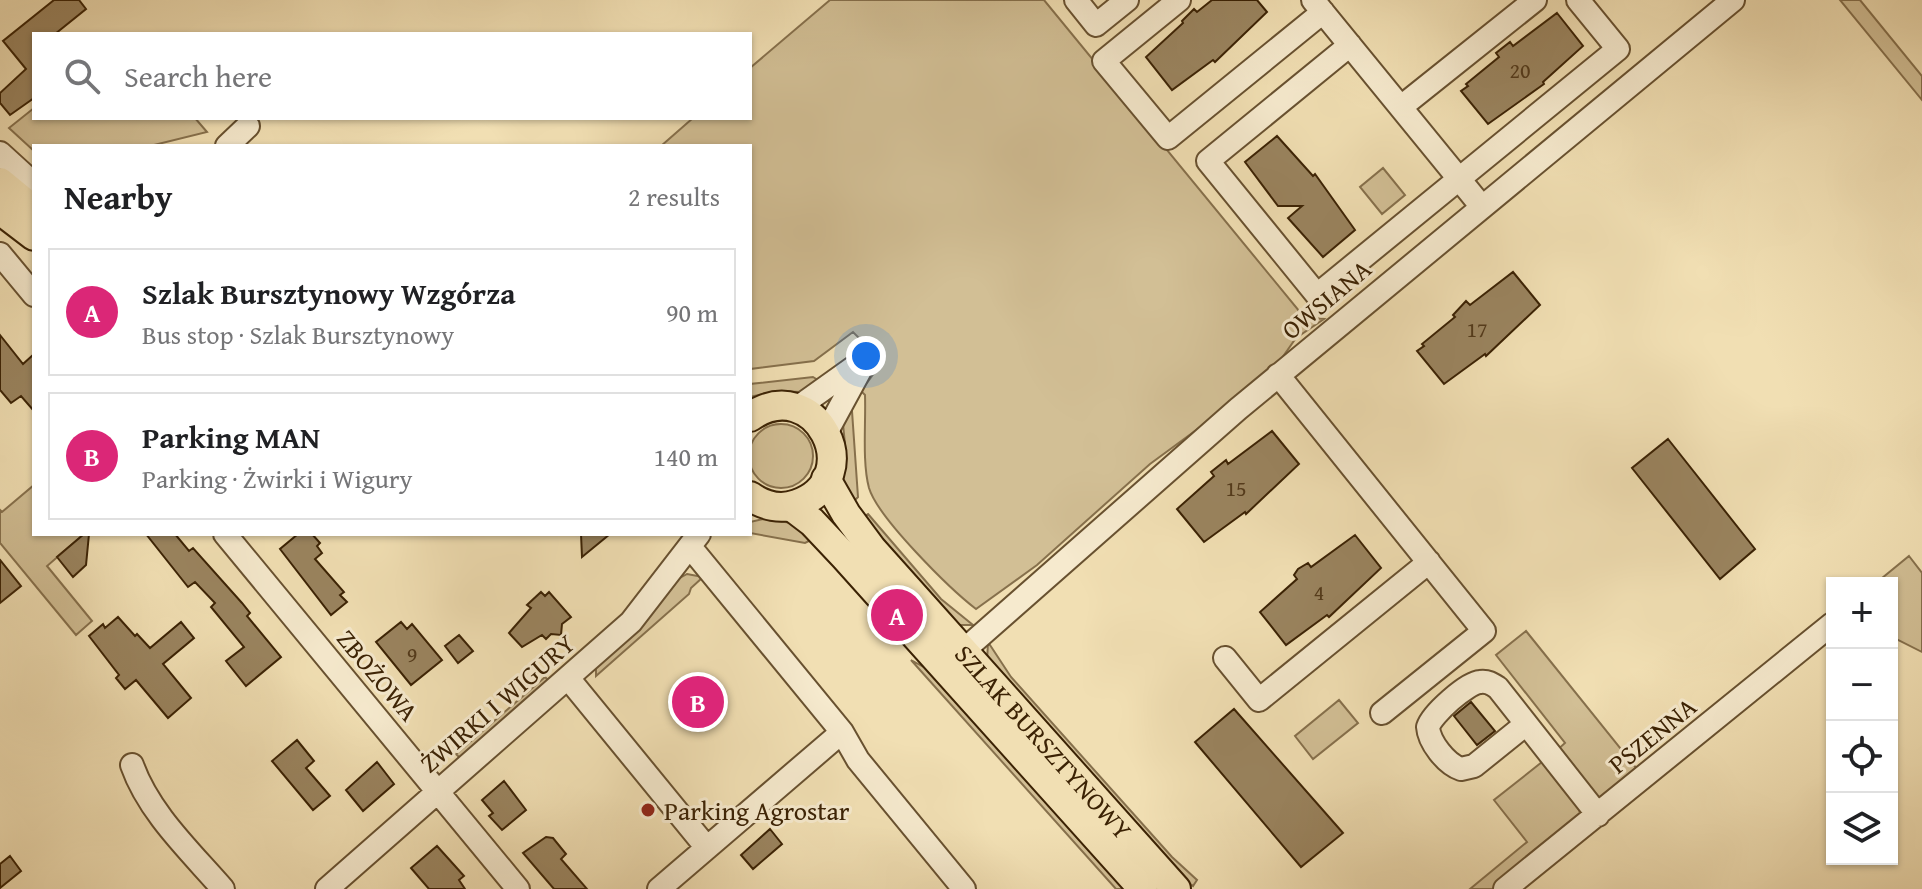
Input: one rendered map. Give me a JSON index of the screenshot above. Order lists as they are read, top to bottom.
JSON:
{
  "streets": {
    "main road": ["SZLAK BURSZTYNOWY"],
    "street": [
      "OWSIANA",
      "ZBOŻOWA",
      "ŻWIRKI I WIGURY",
      "PSZENNA"
    ]
  },
  "crossings": [
    ["OWSIANA", "SZLAK BURSZTYNOWY"],
    ["ZBOŻOWA", "ŻWIRKI I WIGURY"]
  ],
  "places": ["Parking Agrostar"],
  "house_numbers": [
    "20",
    "17",
    "15",
    "4",
    "9"
  ],
  "page": {
    "search": "Search here",
    "heading": ["Nearby", "2 results"],
    "list": [
      {
        "mark": "A",
        "name": "Szlak Bursztynowy Wzgórza",
        "note": "Bus stop · Szlak Bursztynowy",
        "value": "90 m"
      },
      {
        "mark": "B",
        "name": "Parking MAN",
        "note": "Parking · Żwirki i Wigury",
        "value": "140 m"
      }
    ],
    "map_buttons": ["+", "−"],
    "pins": ["A", "B"]
  }
}
